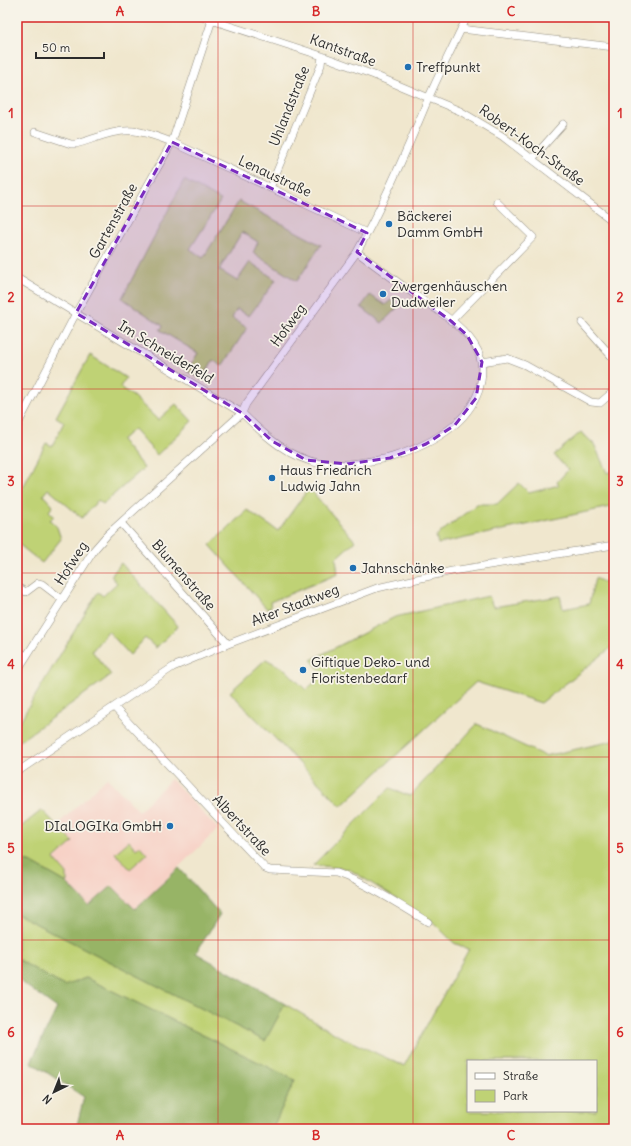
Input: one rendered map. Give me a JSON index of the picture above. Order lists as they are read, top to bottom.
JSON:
{
  "streets": {
    "street": [
      "Kantstraße",
      "Uhlandstraße",
      "Robert-Koch-Straße",
      "Lenaustraße",
      "Gartenstraße",
      "Hofweg",
      "Im Schneiderfeld",
      "Blumenstraße",
      "Alter Stadtweg",
      "Albertstraße"
    ]
  },
  "crossings": [
    ["Kantstraße", "Uhlandstraße"],
    ["Kantstraße", "Robert-Koch-Straße"],
    ["Kantstraße", "Gartenstraße"],
    ["Kantstraße", "Hofweg"],
    ["Uhlandstraße", "Lenaustraße"],
    ["Robert-Koch-Straße", "Hofweg"],
    ["Lenaustraße", "Gartenstraße"],
    ["Lenaustraße", "Hofweg"],
    ["Gartenstraße", "Im Schneiderfeld"],
    ["Hofweg", "Im Schneiderfeld"],
    ["Hofweg", "Blumenstraße"],
    ["Blumenstraße", "Alter Stadtweg"],
    ["Alter Stadtweg", "Albertstraße"]
  ],
  "places": [
    "Treffpunkt",
    "Bäckerei Damm GmbH",
    "Zwergenhäuschen Dudweiler",
    "Haus Friedrich Ludwig Jahn",
    "Jahnschänke",
    "Giftique Deko- und Floristenbedarf",
    "DIaLOGIKa GmbH"
  ],
  "legend": ["Straße", "Park"],
  "scale_bar": "50 m",
  "north": "bottom left",
  "grid": {
    "columns": ["A", "B", "C"],
    "rows": [
      "1",
      "2",
      "3",
      "4",
      "5",
      "6"
    ]
  }
}
